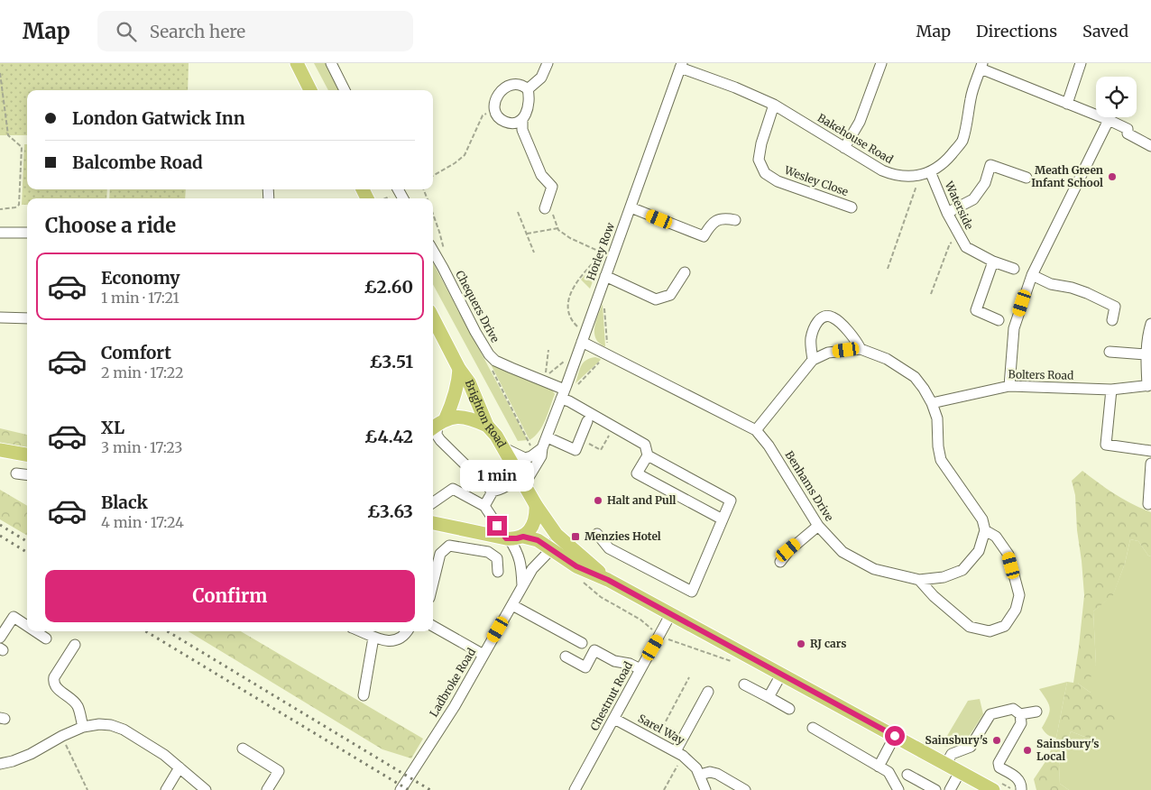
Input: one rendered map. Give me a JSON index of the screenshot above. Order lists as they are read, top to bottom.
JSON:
{
  "streets": {
    "main road": ["Brighton Road"],
    "street": [
      "Bakehouse Road",
      "Wesley Close",
      "Waterside",
      "Horley Row",
      "Chequers Drive",
      "Bolters Road",
      "Benhams Drive",
      "Ladbroke Road",
      "Chestnut Road",
      "Sarel Way"
    ]
  },
  "crossings": [
    ["Bakehouse Road", "Wesley Close"],
    ["Bakehouse Road", "Waterside"],
    ["Bakehouse Road", "Horley Row"],
    ["Horley Row", "Chequers Drive"],
    ["Horley Row", "Brighton Road"],
    ["Horley Row", "Benhams Drive"],
    ["Brighton Road", "Ladbroke Road"],
    ["Chestnut Road", "Sarel Way"]
  ],
  "places": {
    "other": [
      "Meath Green Infant School",
      "Halt and Pull",
      "RJ cars",
      "Sainsbury's",
      "Sainsbury's Local"
    ],
    "transit": ["Menzies Hotel"]
  },
  "page": {
    "header": "Map",
    "search": "Search here",
    "nav": ["Map", "Directions", "Saved"],
    "banner": ["London Gatwick Inn", "Balcombe Road"],
    "heading": "Choose a ride",
    "list": [
      {
        "name": "Economy",
        "note": "1 min · 17:21",
        "value": "£2.60"
      },
      {
        "name": "Comfort",
        "note": "2 min · 17:22",
        "value": "£3.51"
      },
      {
        "name": "XL",
        "note": "3 min · 17:23",
        "value": "£4.42"
      },
      {
        "name": "Black",
        "note": "4 min · 17:24",
        "value": "£3.63"
      }
    ],
    "bubble": "1 min",
    "buttons": "Confirm"
  }
}
